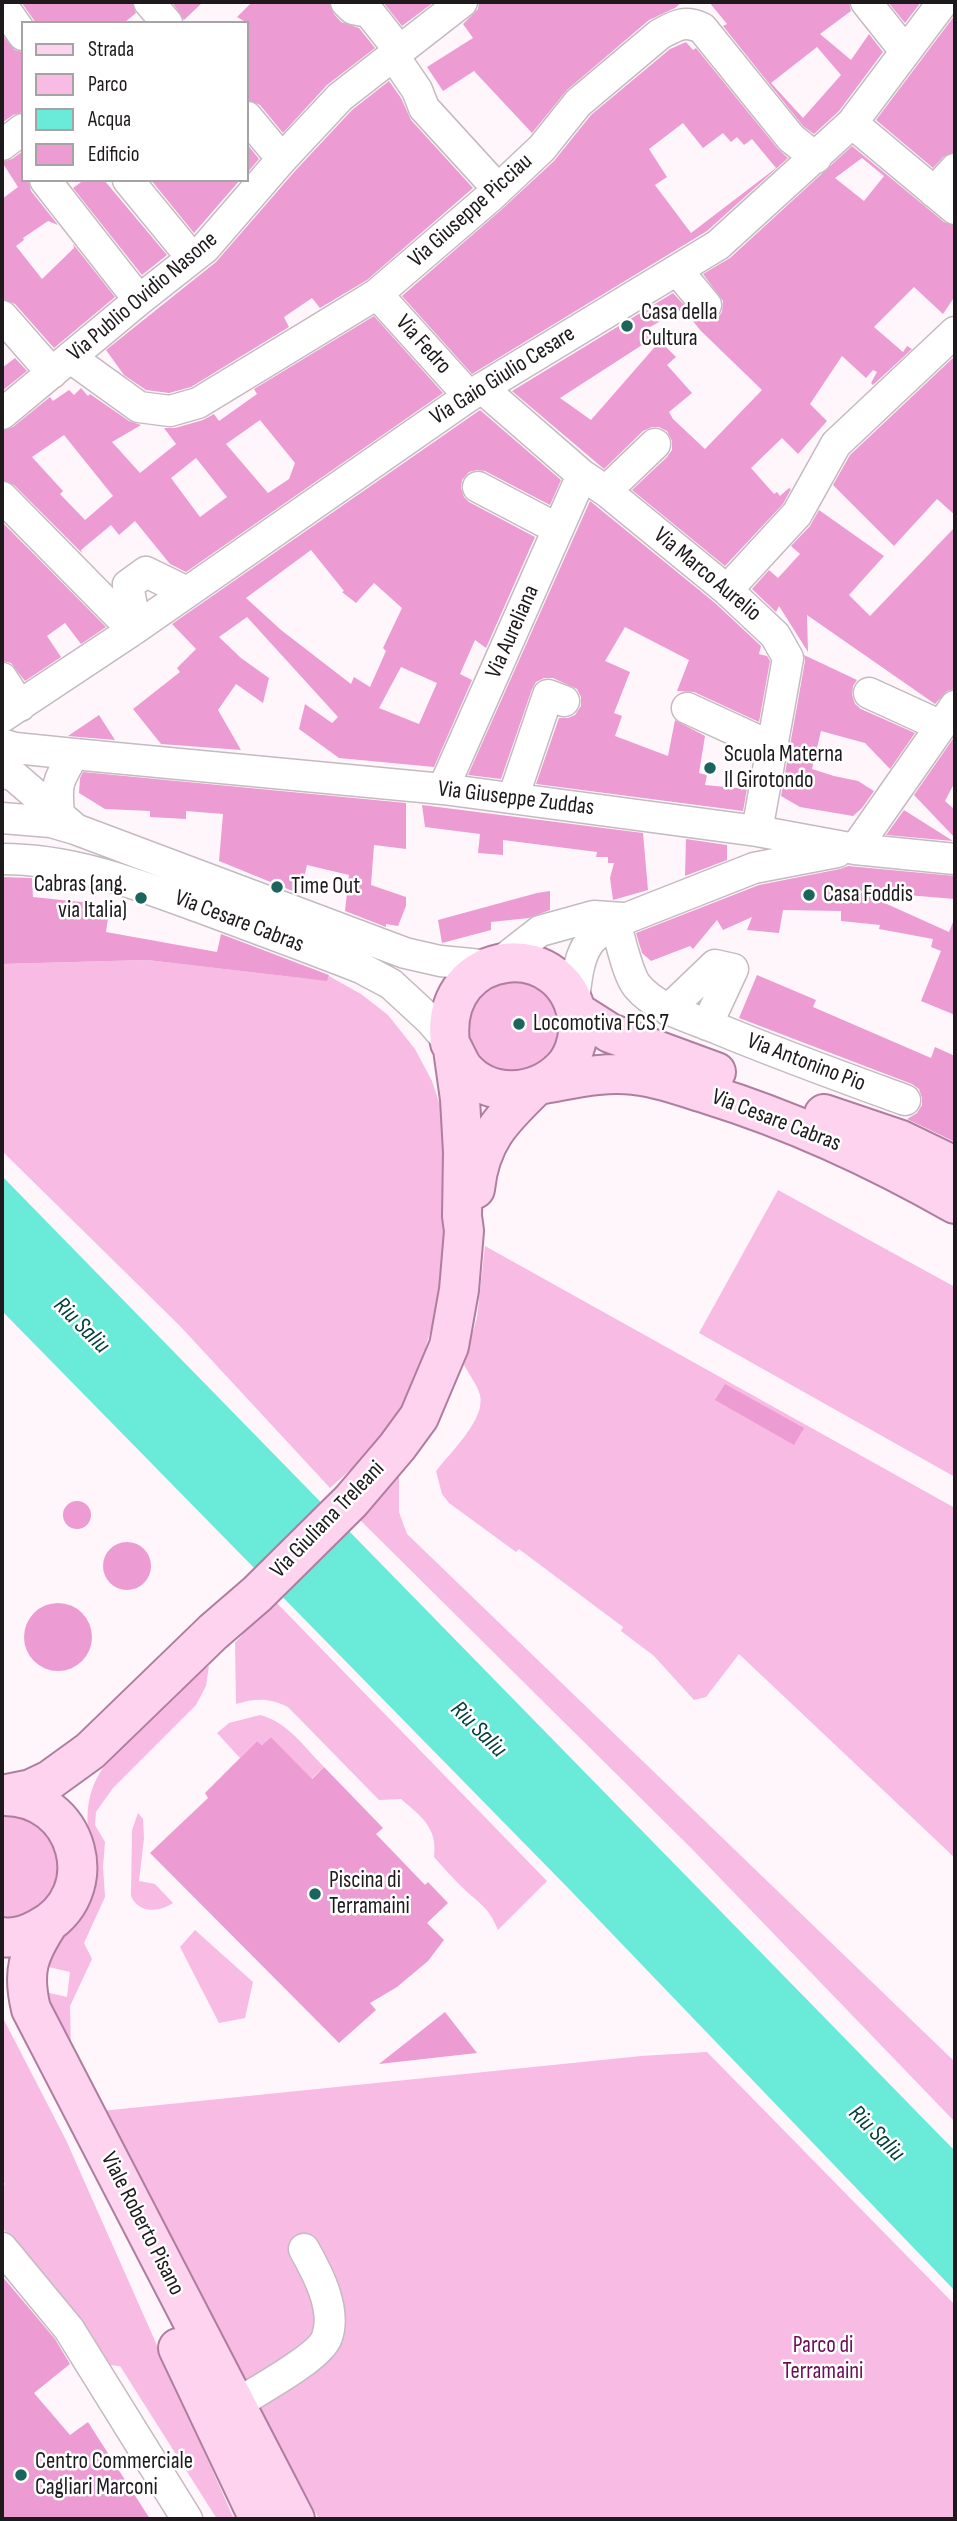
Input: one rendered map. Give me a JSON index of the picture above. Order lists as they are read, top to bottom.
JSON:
{
  "streets": {
    "main road": ["Via Cesare Cabras", "Via Giuliana Treleani", "Viale Roberto Pisano"],
    "street": [
      "Via Giuseppe Picciau",
      "Via Publio Ovidio Nasone",
      "Via Fedro",
      "Via Gaio Giulio Cesare",
      "Via Marco Aurelio",
      "Via Aureliana",
      "Via Giuseppe Zuddas",
      "Via Antonino Pio"
    ]
  },
  "crossings": [
    ["Via Giuseppe Picciau", "Via Publio Ovidio Nasone"],
    ["Via Giuseppe Picciau", "Via Fedro"],
    ["Via Giuseppe Picciau", "Via Gaio Giulio Cesare"],
    ["Via Fedro", "Via Gaio Giulio Cesare"],
    ["Via Fedro", "Via Marco Aurelio"],
    ["Via Gaio Giulio Cesare", "Via Marco Aurelio"],
    ["Via Gaio Giulio Cesare", "Via Giuseppe Zuddas"],
    ["Via Gaio Giulio Cesare", "Via Cesare Cabras"],
    ["Via Marco Aurelio", "Via Aureliana"],
    ["Via Marco Aurelio", "Via Giuseppe Zuddas"],
    ["Via Aureliana", "Via Giuseppe Zuddas"],
    ["Via Giuseppe Zuddas", "Via Cesare Cabras"],
    ["Via Cesare Cabras", "Via Giuliana Treleani"],
    ["Via Giuliana Treleani", "Viale Roberto Pisano"]
  ],
  "water": ["Riu Saliu"],
  "parks": ["Parco di Terramaini"],
  "places": [
    "Casa della Cultura",
    "Scuola Materna Il Girotondo",
    "Time Out",
    "Casa Foddis",
    "Cabras (ang. via Italia)",
    "Locomotiva FCS 7",
    "Piscina di Terramaini",
    "Centro Commerciale Cagliari Marconi"
  ],
  "legend": [
    "Strada",
    "Parco",
    "Acqua",
    "Edificio"
  ]
}
